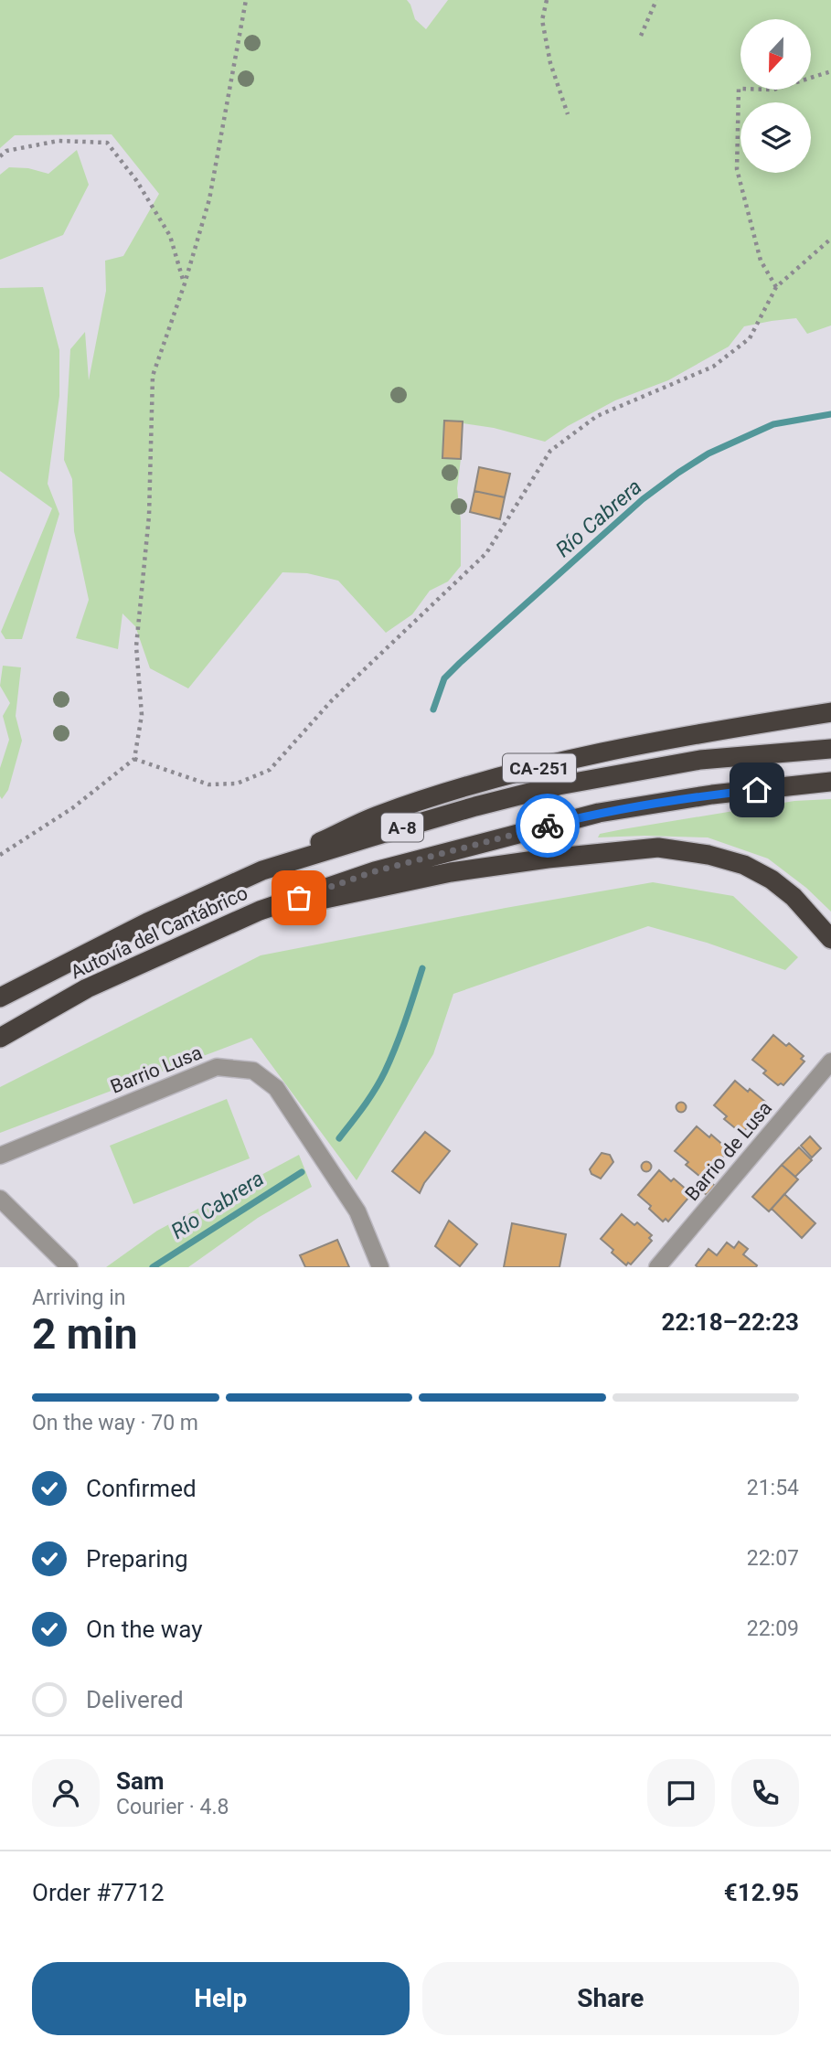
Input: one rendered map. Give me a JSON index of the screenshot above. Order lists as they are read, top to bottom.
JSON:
{
  "streets": {
    "highway": ["CA-251", "A-8", "Autovía del Cantábrico"],
    "street": ["Barrio Lusa", "Barrio de Lusa"]
  },
  "crossings": [
    ["CA-251", "Autovía del Cantábrico"]
  ],
  "water": ["Río Cabrera"],
  "north": "bottom",
  "page": {
    "heading": ["2 min", "Arriving in", "22:18–22:23"],
    "panel": [
      "Sam",
      "Courier · 4.8",
      "Order #7712",
      "€12.95"
    ],
    "bar": "On the way · 70 m",
    "list": [
      ["Confirmed", "21:54"],
      ["Preparing", "22:07"],
      ["On the way", "22:09"],
      "Delivered"
    ],
    "buttons": ["Help", "Share"]
  }
}
